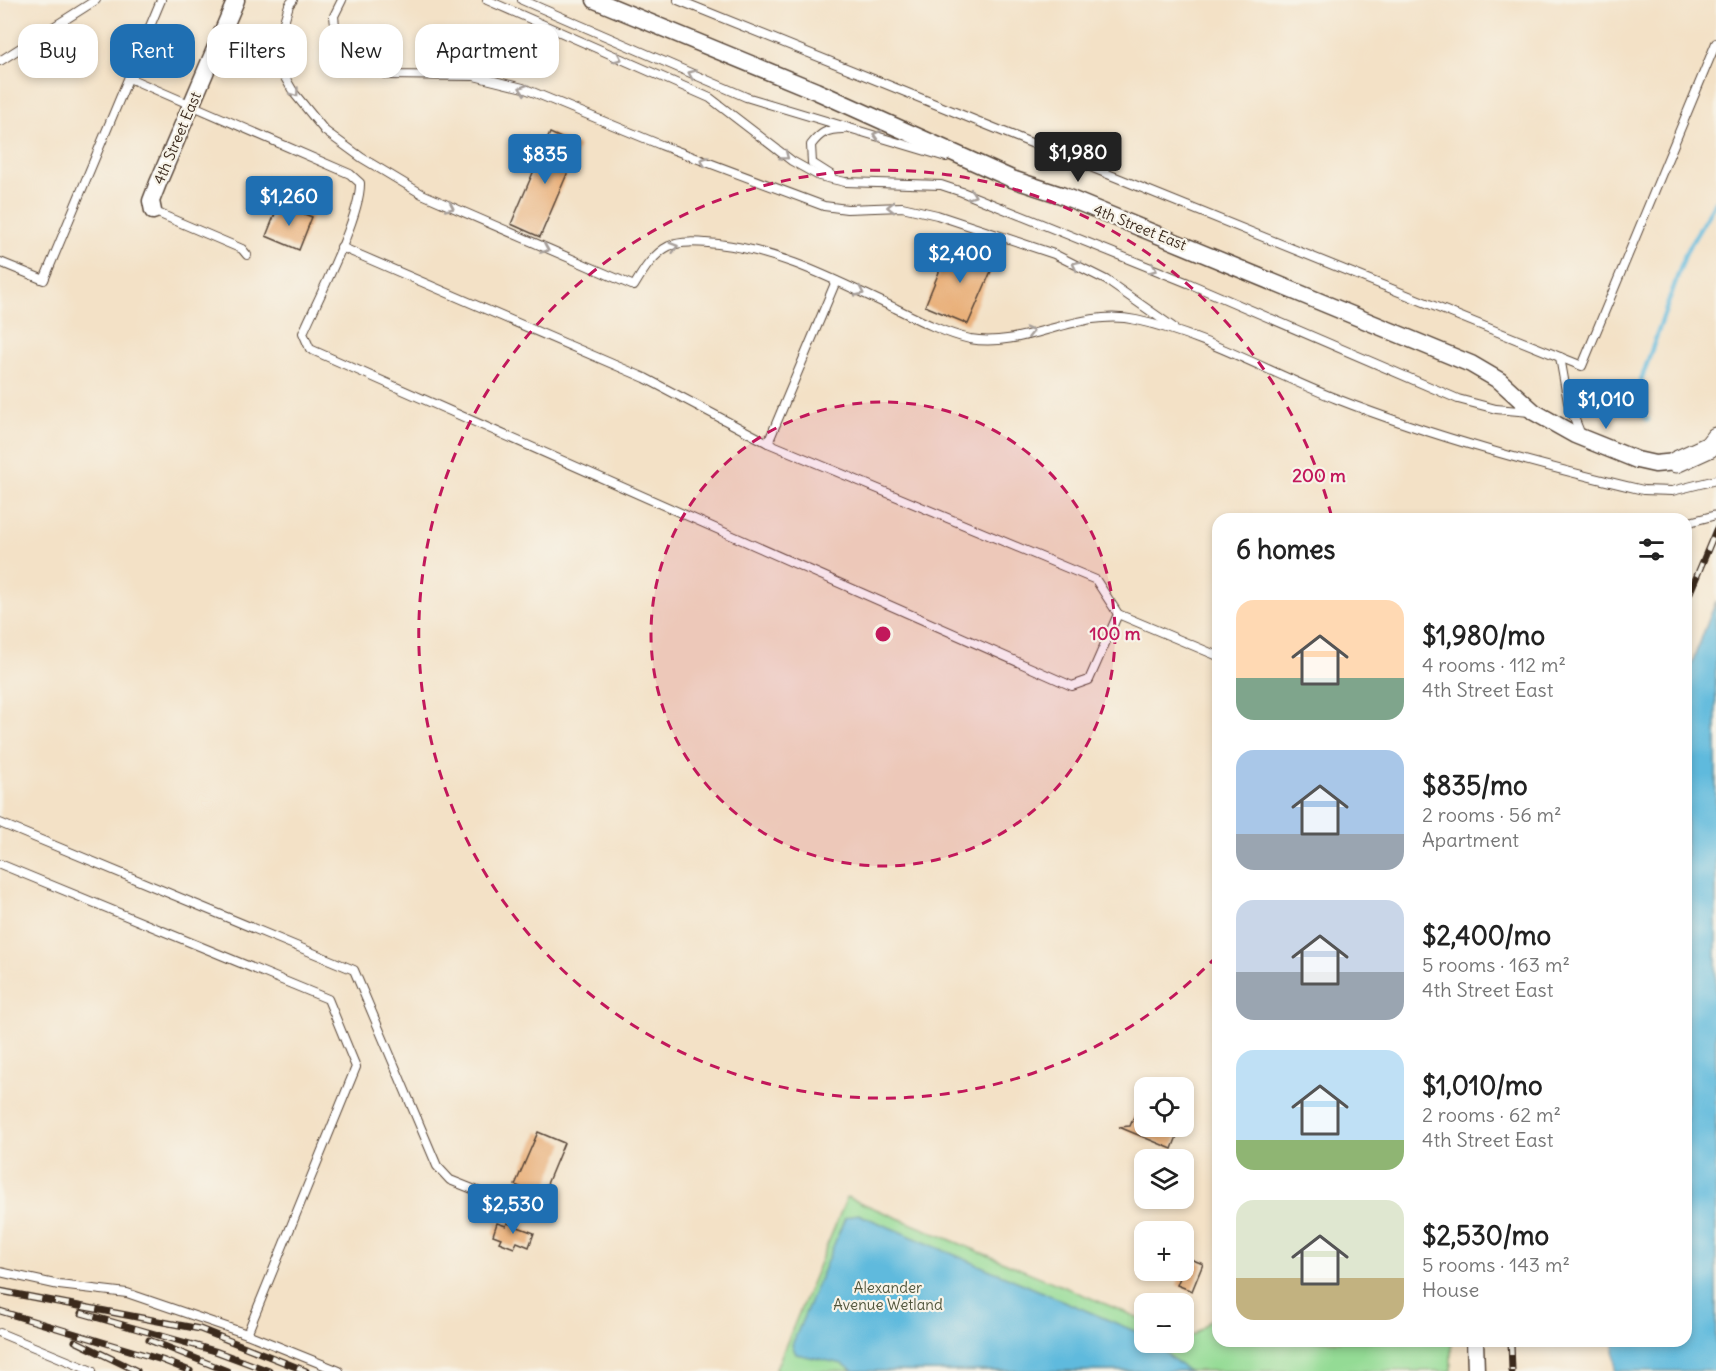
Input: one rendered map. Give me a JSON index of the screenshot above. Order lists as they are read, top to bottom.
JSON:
{
  "streets": {
    "street": ["4th Street East"]
  },
  "parks": ["Alexander Avenue Wetland"],
  "page": {
    "chip": [
      "Buy",
      "Rent",
      "Filters",
      "New",
      "Apartment"
    ],
    "price": [
      "$1,980",
      "$835",
      "$1,260",
      "$2,400",
      "$1,010",
      "$2,530"
    ],
    "heading": "6 homes",
    "list": [
      {
        "name": "$1,980/mo",
        "note": "4 rooms · 112 m² · 4th Street East"
      },
      {
        "name": "$835/mo",
        "note": "2 rooms · 56 m² · Apartment"
      },
      {
        "name": "$2,400/mo",
        "note": "5 rooms · 163 m² · 4th Street East"
      },
      {
        "name": "$1,010/mo",
        "note": "2 rooms · 62 m² · 4th Street East"
      },
      {
        "name": "$2,530/mo",
        "note": "5 rooms · 143 m² · House"
      }
    ],
    "map_buttons": ["+", "−"]
  },
  "rings": ["200 m", "100 m"]
}
